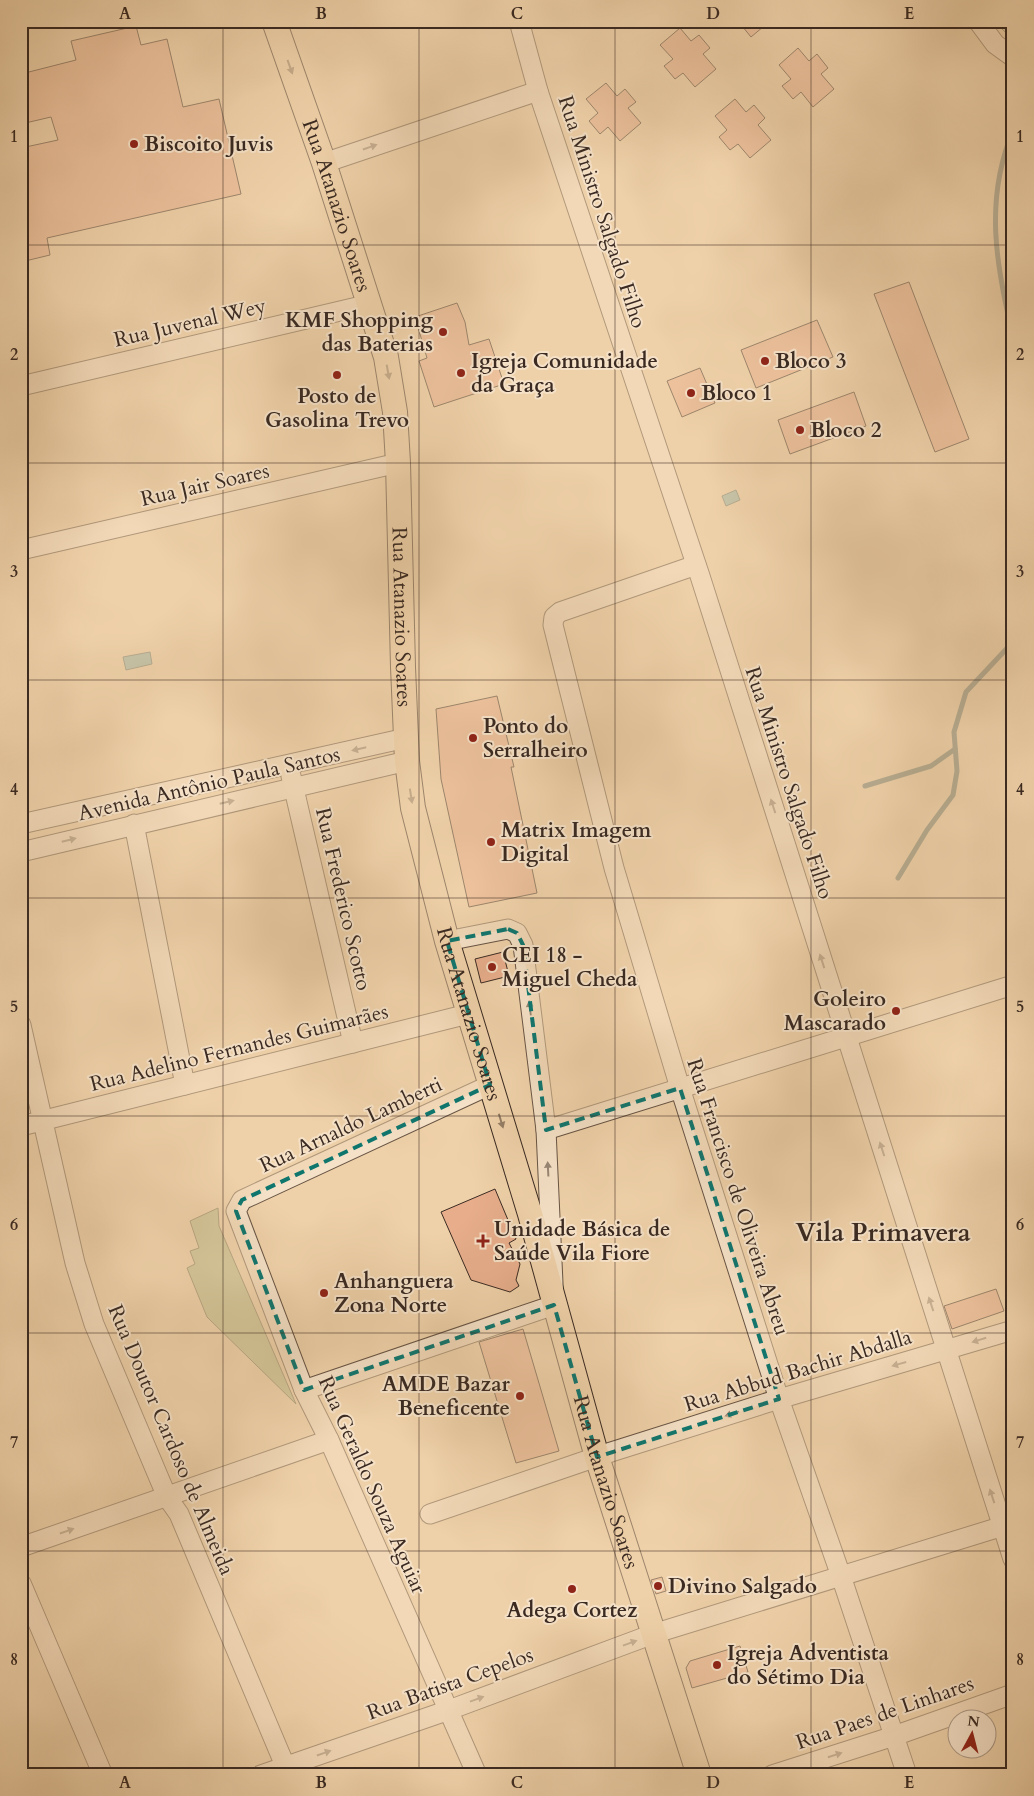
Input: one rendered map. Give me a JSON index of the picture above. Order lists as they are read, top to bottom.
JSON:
{
  "streets": {
    "main road": ["Rua Atanazio Soares"],
    "street": [
      "Rua Ministro Salgado Filho",
      "Rua Juvenal Wey",
      "Rua Jair Soares",
      "Avenida Antônio Paula Santos",
      "Rua Frederico Scotto",
      "Rua Adelino Fernandes Guimarães",
      "Rua Arnaldo Lamberti",
      "Rua Francisco de Oliveira Abreu",
      "Rua Abbud Bachir Abdalla",
      "Rua Doutor Cardoso de Almeida",
      "Rua Geraldo Souza Aguiar",
      "Rua Batista Cepelos",
      "Rua Paes de Linhares"
    ]
  },
  "crossings": [
    ["Rua Atanazio Soares", "Rua Juvenal Wey"],
    ["Rua Atanazio Soares", "Rua Jair Soares"],
    ["Rua Atanazio Soares", "Avenida Antônio Paula Santos"],
    ["Rua Atanazio Soares", "Rua Adelino Fernandes Guimarães"],
    ["Rua Atanazio Soares", "Rua Arnaldo Lamberti"],
    ["Rua Atanazio Soares", "Rua Abbud Bachir Abdalla"],
    ["Rua Atanazio Soares", "Rua Batista Cepelos"],
    ["Rua Ministro Salgado Filho", "Rua Francisco de Oliveira Abreu"],
    ["Rua Ministro Salgado Filho", "Rua Abbud Bachir Abdalla"],
    ["Rua Ministro Salgado Filho", "Rua Batista Cepelos"],
    ["Avenida Antônio Paula Santos", "Rua Frederico Scotto"],
    ["Rua Frederico Scotto", "Rua Adelino Fernandes Guimarães"],
    ["Rua Adelino Fernandes Guimarães", "Rua Doutor Cardoso de Almeida"],
    ["Rua Arnaldo Lamberti", "Rua Geraldo Souza Aguiar"],
    ["Rua Francisco de Oliveira Abreu", "Rua Abbud Bachir Abdalla"],
    ["Rua Francisco de Oliveira Abreu", "Rua Batista Cepelos"],
    ["Rua Francisco de Oliveira Abreu", "Rua Paes de Linhares"],
    ["Rua Doutor Cardoso de Almeida", "Rua Batista Cepelos"],
    ["Rua Geraldo Souza Aguiar", "Rua Batista Cepelos"]
  ],
  "one_way": [
    "Rua Atanazio Soares",
    "Rua Ministro Salgado Filho",
    "Rua Abbud Bachir Abdalla",
    "Rua Batista Cepelos",
    "Rua Paes de Linhares"
  ],
  "districts": ["Vila Primavera"],
  "places": {
    "other": [
      "Biscoito Juvis",
      "KMF Shopping das Baterias",
      "Bloco 3",
      "Igreja Comunidade da Graça",
      "Posto de Gasolina Trevo",
      "Bloco 1",
      "Bloco 2",
      "Ponto do Serralheiro",
      "Matrix Imagem Digital",
      "CEI 18 - Miguel Cheda",
      "Goleiro Mascarado",
      "Anhanguera Zona Norte",
      "AMDE Bazar Beneficente",
      "Divino Salgado",
      "Adega Cortez",
      "Igreja Adventista do Sétimo Dia"
    ],
    "health": ["Unidade Básica de Saúde Vila Fiore"]
  },
  "north": "top",
  "grid": {
    "columns": [
      "A",
      "B",
      "C",
      "D",
      "E"
    ],
    "rows": [
      "1",
      "2",
      "3",
      "4",
      "5",
      "6",
      "7",
      "8"
    ]
  }
}
